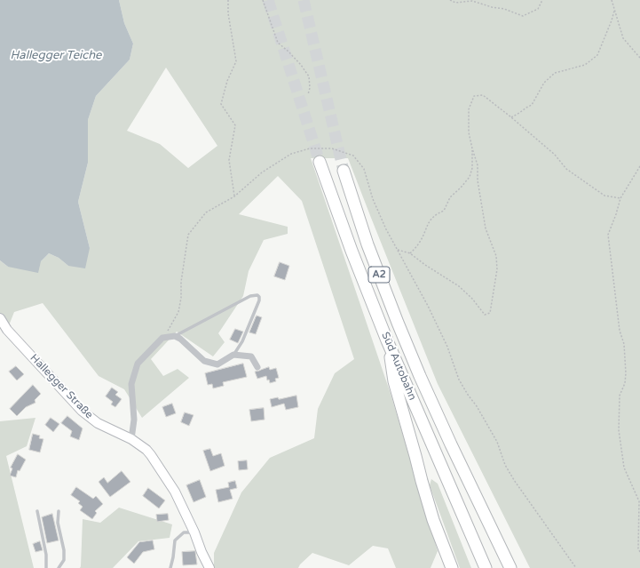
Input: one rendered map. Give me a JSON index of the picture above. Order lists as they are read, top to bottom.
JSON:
{
  "streets": {
    "highway": ["A2", "Süd Autobahn"],
    "main road": ["Hallegger Straße"]
  },
  "water": ["Hallegger Teiche"]
}
